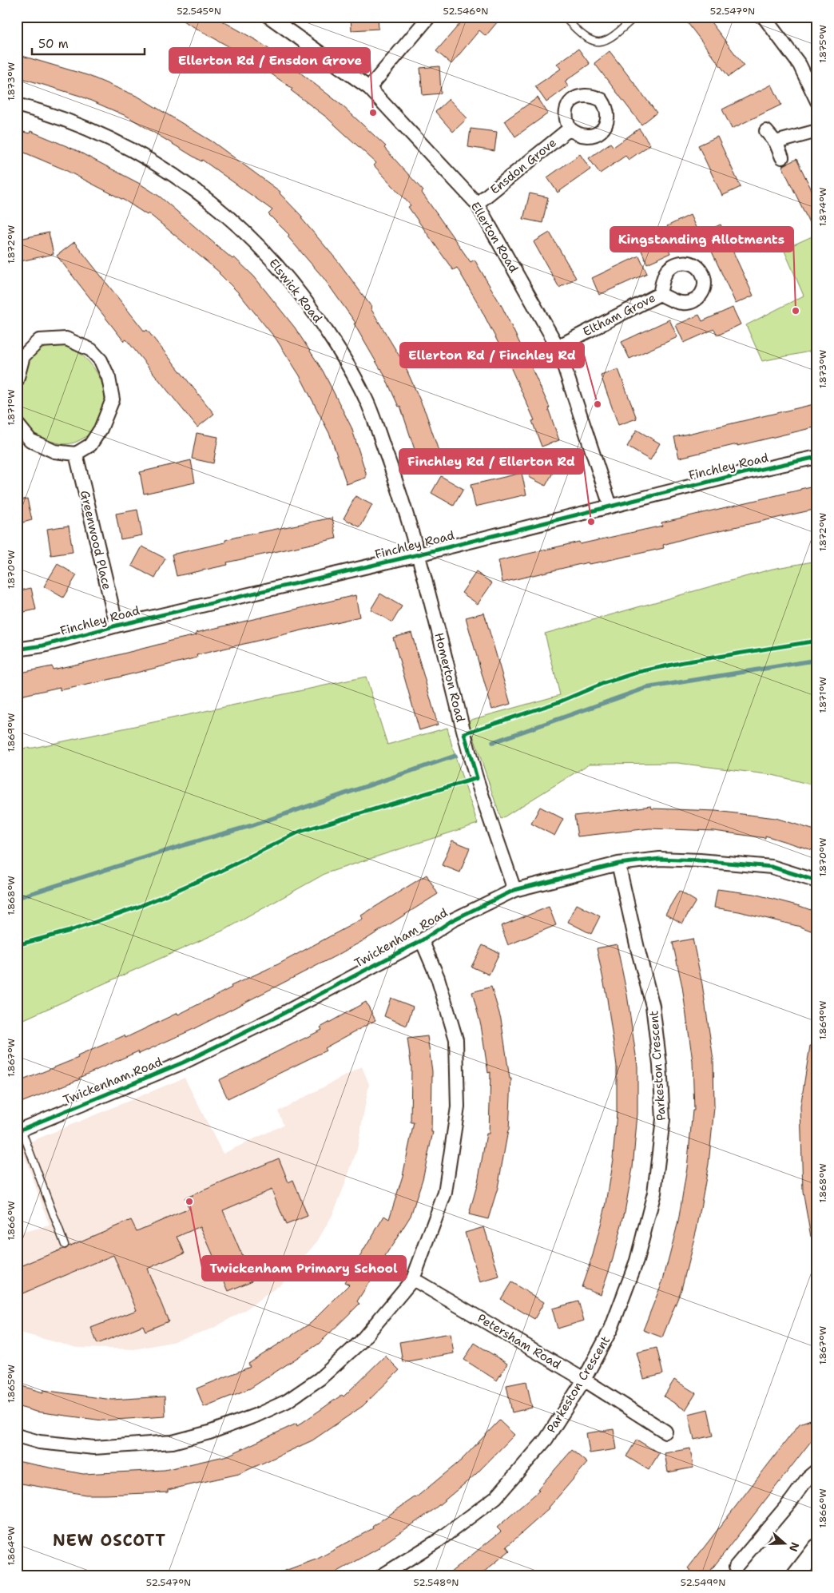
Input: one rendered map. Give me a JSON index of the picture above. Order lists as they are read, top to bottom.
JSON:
{
  "streets": {
    "street": [
      "Ensdon Grove",
      "Ellerton Road",
      "Elswick Road",
      "Eltham Grove",
      "Finchley Road",
      "Greenwood Place",
      "Homerton Road",
      "Twickenham Road",
      "Parkeston Crescent",
      "Petersham Road"
    ]
  },
  "crossings": [
    ["Ensdon Grove", "Ellerton Road"],
    ["Ellerton Road", "Eltham Grove"],
    ["Ellerton Road", "Finchley Road"],
    ["Elswick Road", "Finchley Road"],
    ["Elswick Road", "Homerton Road"],
    ["Finchley Road", "Greenwood Place"],
    ["Finchley Road", "Homerton Road"],
    ["Homerton Road", "Twickenham Road"],
    ["Twickenham Road", "Parkeston Crescent"],
    ["Parkeston Crescent", "Petersham Road"]
  ],
  "districts": ["NEW OSCOTT"],
  "places": [
    "Ellerton Rd / Ensdon Grove",
    "Kingstanding Allotments",
    "Ellerton Rd / Finchley Rd",
    "Finchley Rd / Ellerton Rd",
    "Twickenham Primary School"
  ],
  "scale_bar": "50 m",
  "north": "right",
  "coordinates": [
    "52.545°N",
    "52.546°N",
    "52.547°N",
    "1.875°W",
    "1.873°W",
    "1.874°W",
    "1.872°W",
    "1.871°W",
    "1.870°W",
    "1.869°W",
    "1.868°W",
    "1.867°W",
    "1.866°W",
    "1.865°W",
    "1.864°W",
    "52.548°N",
    "52.549°N"
  ]
}
